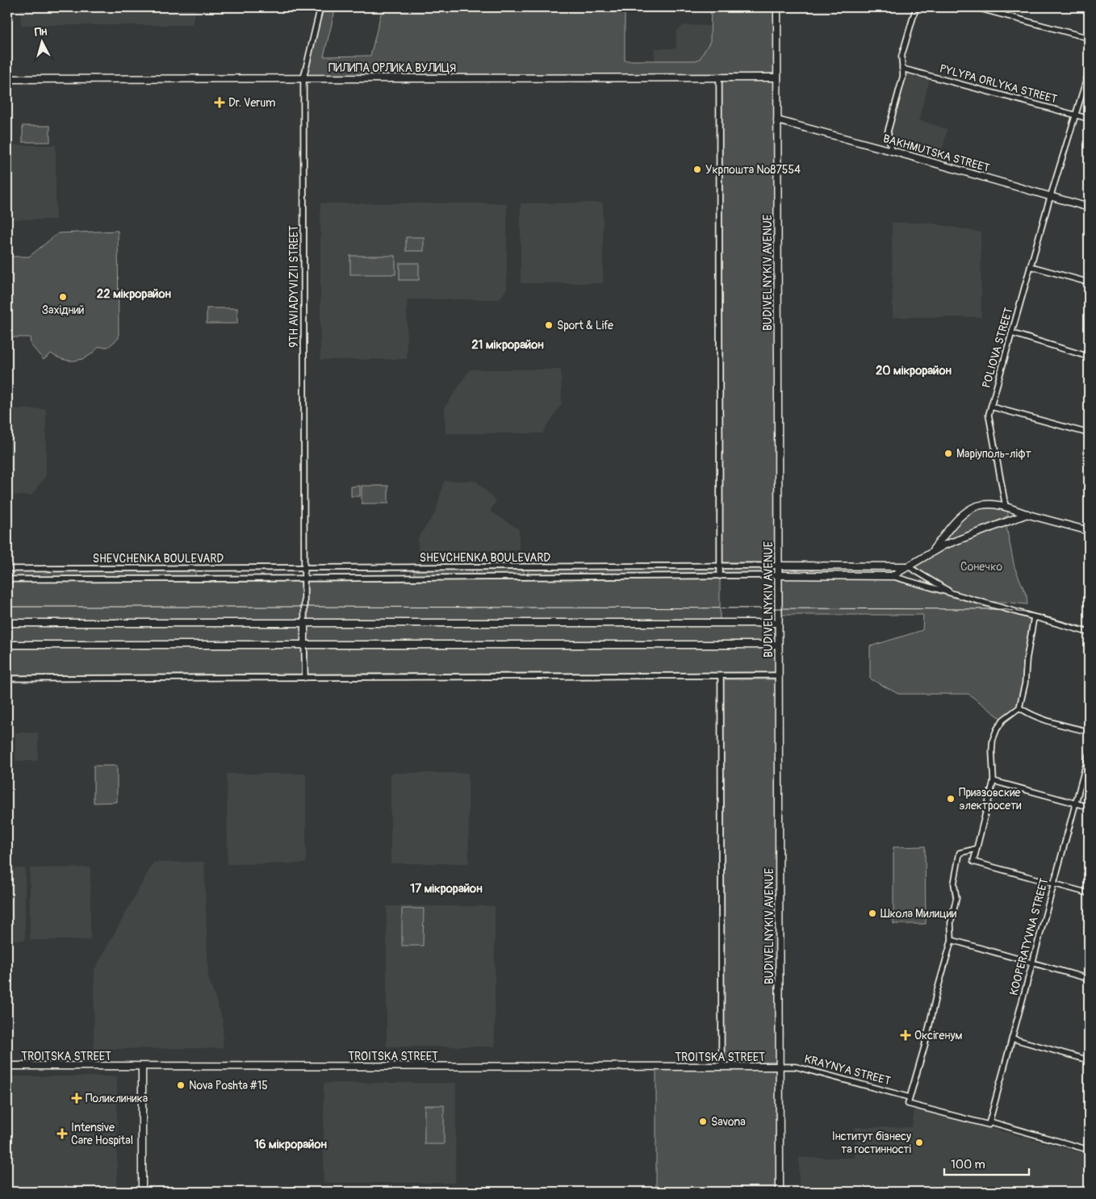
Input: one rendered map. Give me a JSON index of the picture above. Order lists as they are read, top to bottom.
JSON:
{
  "streets": {
    "main road": [
      "ПИЛИПА ОРЛИКА ВУЛИЦЯ",
      "BAKHMUTSKA STREET",
      "BUDIVELNYKIV AVENUE",
      "SHEVCHENKA BOULEVARD",
      "TROITSKA STREET"
    ],
    "street": [
      "PYLYPA ORLYKA STREET",
      "9TH AVIADYVIZII STREET",
      "POLIOVA STREET",
      "KOOPERATYVNA STREET",
      "KRAYNYA STREET"
    ]
  },
  "crossings": [
    ["ПИЛИПА ОРЛИКА ВУЛИЦЯ", "BUDIVELNYKIV AVENUE"],
    ["ПИЛИПА ОРЛИКА ВУЛИЦЯ", "9TH AVIADYVIZII STREET"],
    ["PYLYPA ORLYKA STREET", "POLIOVA STREET"],
    ["BAKHMUTSKA STREET", "BUDIVELNYKIV AVENUE"],
    ["BAKHMUTSKA STREET", "POLIOVA STREET"],
    ["BUDIVELNYKIV AVENUE", "SHEVCHENKA BOULEVARD"],
    ["BUDIVELNYKIV AVENUE", "TROITSKA STREET"],
    ["BUDIVELNYKIV AVENUE", "KRAYNYA STREET"],
    ["9TH AVIADYVIZII STREET", "SHEVCHENKA BOULEVARD"],
    ["TROITSKA STREET", "KRAYNYA STREET"]
  ],
  "districts": [
    "22 мікрорайон",
    "21 мікрорайон",
    "20 мікрорайон",
    "17 мікрорайон",
    "16 мікрорайон"
  ],
  "parks": ["Сонечко"],
  "places": {
    "health": [
      "Dr. Verum",
      "Оксігенум",
      "Поликлиника",
      "Intensive Care Hospital"
    ],
    "other": [
      "Укрпошта №87554",
      "Західний",
      "Sport & Life",
      "Маріуполь-ліфт",
      "Приазовские электросети",
      "Школа Милиции",
      "Nova Poshta #15",
      "Savona",
      "Інститут бізнесу та гостинності"
    ]
  },
  "scale_bar": "100 m",
  "north": "top"
}
